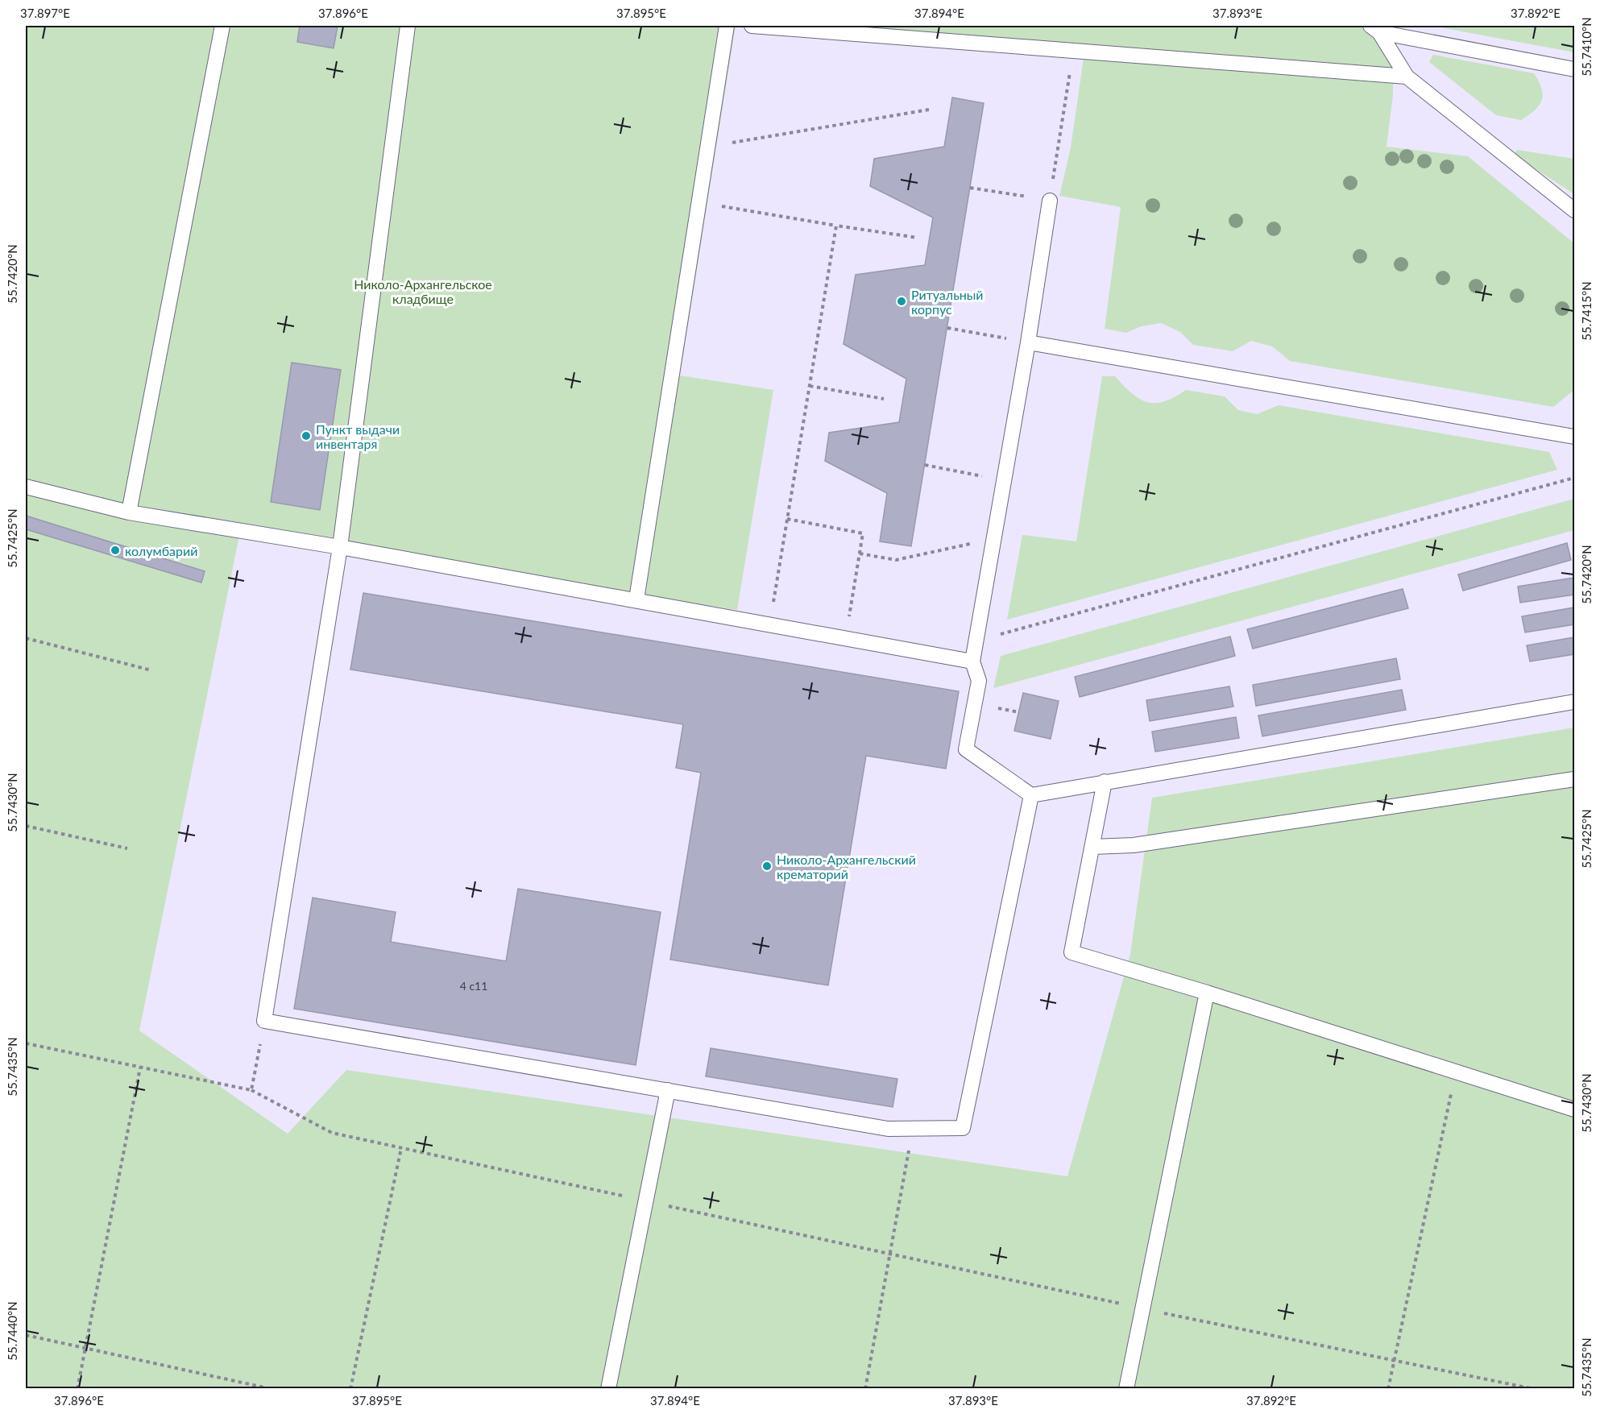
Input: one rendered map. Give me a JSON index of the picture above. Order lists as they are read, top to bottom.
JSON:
{
  "parks": ["Николо-Архангельское кладбище"],
  "places": [
    "Ритуальный корпус",
    "Пункт выдачи инвентаря",
    "колумбарий",
    "Николо-Архангельский крематорий"
  ],
  "house_numbers": ["4 с11"],
  "coordinates": [
    "37.897°E",
    "37.896°E",
    "37.895°E",
    "37.894°E",
    "37.893°E",
    "37.892°E",
    "55.7410°N",
    "55.7420°N",
    "55.7415°N",
    "55.7425°N",
    "55.7430°N",
    "55.7435°N",
    "55.7440°N"
  ]
}
